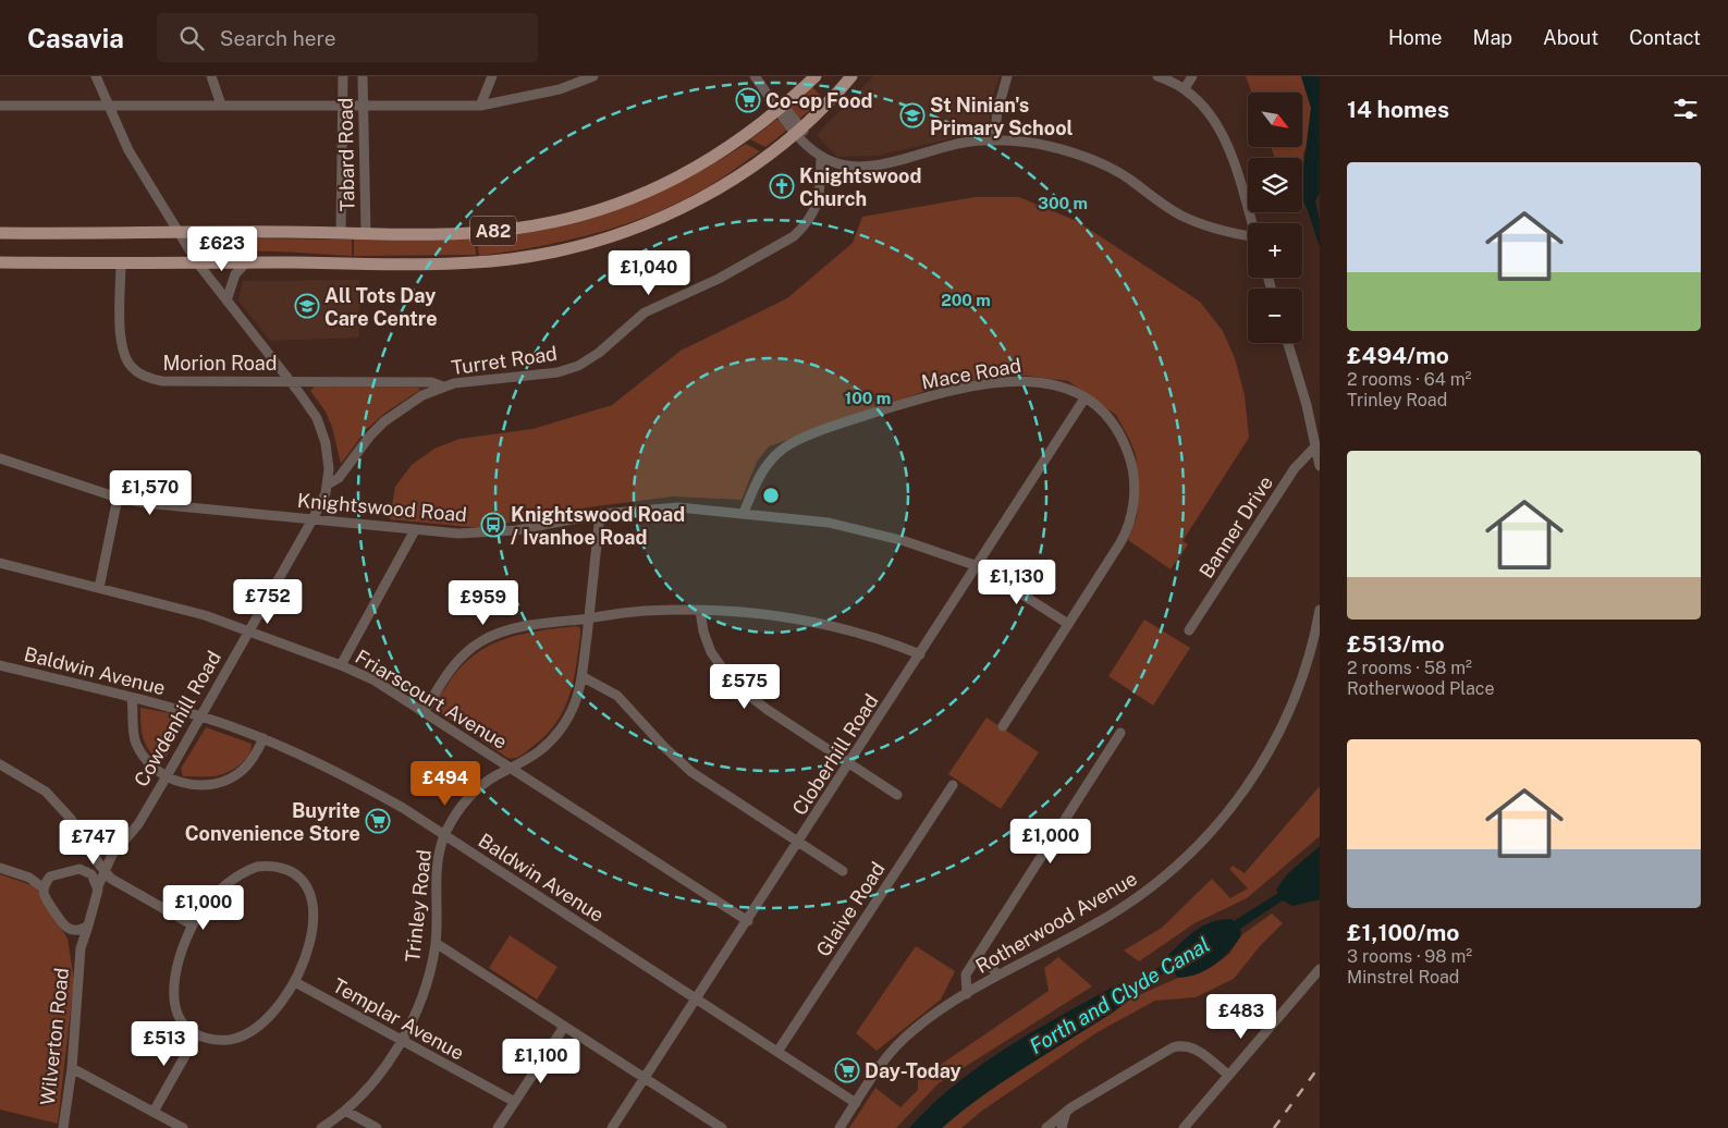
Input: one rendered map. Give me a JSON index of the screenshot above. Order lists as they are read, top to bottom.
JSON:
{
  "streets": {
    "main road": ["A82"],
    "street": [
      "Tabard Road",
      "Turret Road",
      "Morion Road",
      "Mace Road",
      "Knightswood Road",
      "Banner Drive",
      "Baldwin Avenue",
      "Friarscourt Avenue",
      "Cowdenhill Road",
      "Cloberhill Road",
      "Trinley Road",
      "Glaive Road",
      "Rotherwood Avenue",
      "Templar Avenue",
      "Wilverton Road"
    ]
  },
  "crossings": [
    ["Tabard Road", "A82"],
    ["A82", "Morion Road"],
    ["A82", "Cowdenhill Road"],
    ["Turret Road", "Morion Road"],
    ["Turret Road", "Cowdenhill Road"],
    ["Morion Road", "Cowdenhill Road"],
    ["Mace Road", "Knightswood Road"],
    ["Mace Road", "Cloberhill Road"],
    ["Knightswood Road", "Cowdenhill Road"],
    ["Knightswood Road", "Cloberhill Road"],
    ["Knightswood Road", "Trinley Road"],
    ["Baldwin Avenue", "Cowdenhill Road"],
    ["Baldwin Avenue", "Cloberhill Road"],
    ["Baldwin Avenue", "Trinley Road"],
    ["Baldwin Avenue", "Glaive Road"],
    ["Baldwin Avenue", "Rotherwood Avenue"],
    ["Friarscourt Avenue", "Cowdenhill Road"],
    ["Friarscourt Avenue", "Cloberhill Road"],
    ["Friarscourt Avenue", "Trinley Road"],
    ["Cowdenhill Road", "Wilverton Road"],
    ["Trinley Road", "Templar Avenue"]
  ],
  "water": ["Forth and Clyde Canal"],
  "places": {
    "supermarket": ["Co-op Food", "Buyrite Convenience Store", "Day-Today"],
    "school or university": ["St Ninian's Primary School", "All Tots Day Care Centre"],
    "church": ["Knightswood Church"],
    "bus stop": ["Knightswood Road / Ivanhoe Road"]
  },
  "north": "bottom right",
  "page": {
    "header": "Casavia",
    "search": "Search here",
    "nav": [
      "Home",
      "Map",
      "About",
      "Contact"
    ],
    "heading": "14 homes",
    "map_buttons": ["+", "−"],
    "list": [
      {
        "name": "£494/mo",
        "note": "2 rooms · 64 m² · Trinley Road"
      },
      {
        "name": "£513/mo",
        "note": "2 rooms · 58 m² · Rotherwood Place"
      },
      {
        "name": "£1,100/mo",
        "note": "3 rooms · 98 m² · Minstrel Road"
      }
    ],
    "price": [
      "£623",
      "£1,040",
      "£1,570",
      "£1,130",
      "£752",
      "£959",
      "£575",
      "£494",
      "£1,000",
      "£747",
      "£1,000",
      "£483",
      "£513",
      "£1,100"
    ]
  },
  "rings": ["300 m", "200 m", "100 m"]
}
